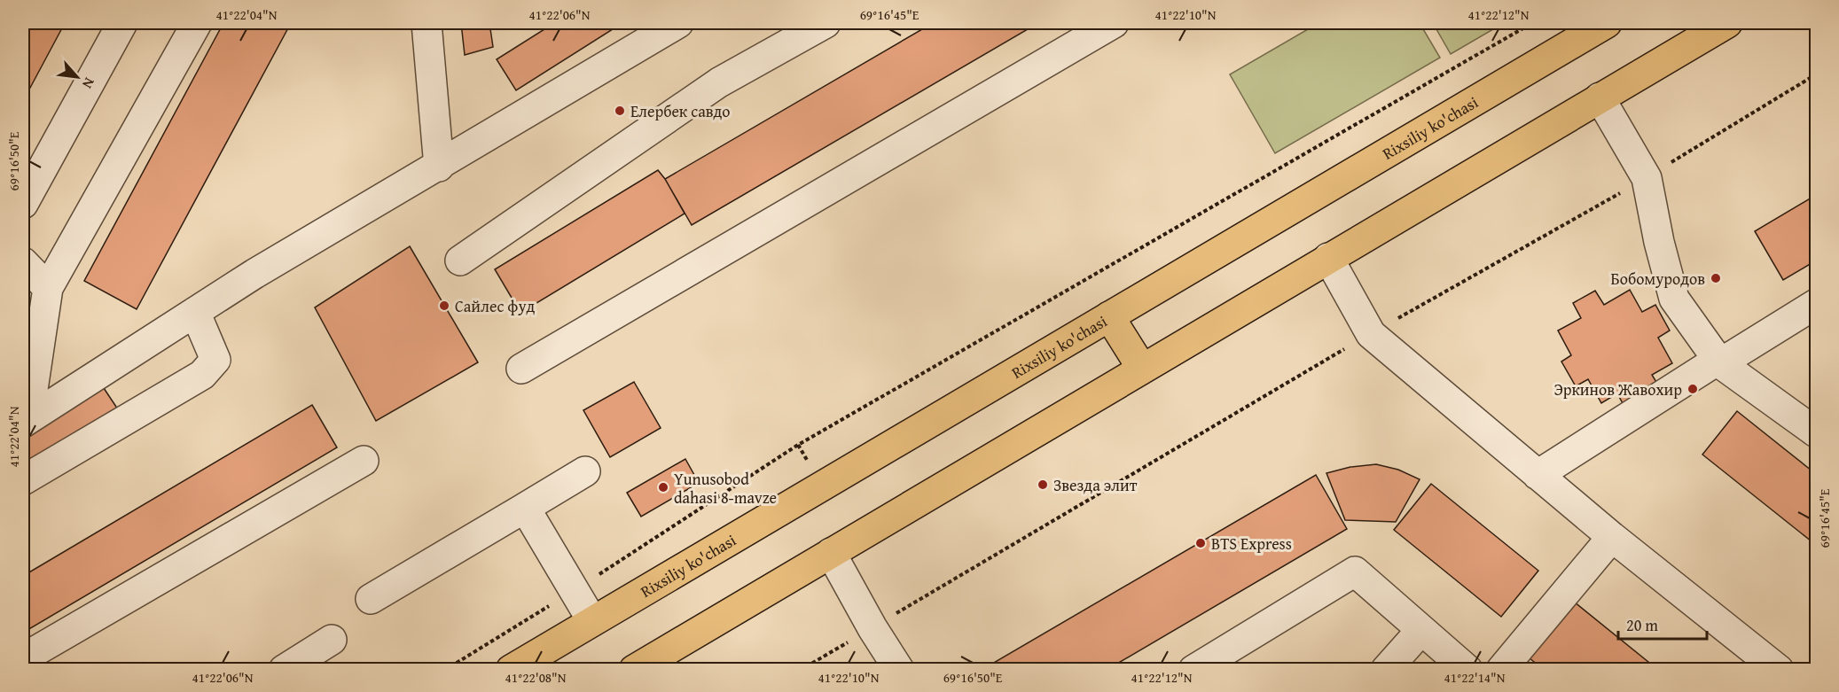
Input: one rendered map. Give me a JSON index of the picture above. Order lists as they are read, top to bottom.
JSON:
{
  "streets": {
    "main road": ["Rixsiliy ko'chasi"]
  },
  "places": [
    "Елербек савдо",
    "Бобомуродов",
    "Сайлес фуд",
    "Эркинов Жавохир",
    "Звезда элит",
    "Yunusobod dahasi 8-mavze",
    "BTS Express"
  ],
  "scale_bar": "20 m",
  "north": "bottom right",
  "coordinates": [
    "41°22'04\"N",
    "41°22'06\"N",
    "69°16'45\"E",
    "41°22'10\"N",
    "41°22'12\"N",
    "69°16'50\"E",
    "41°22'08\"N",
    "41°22'14\"N"
  ]
}
